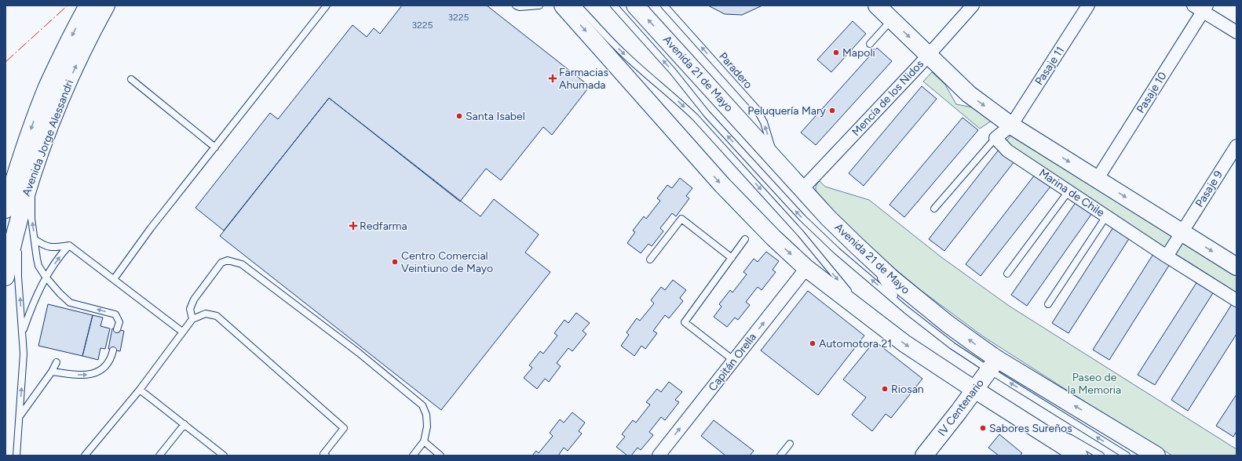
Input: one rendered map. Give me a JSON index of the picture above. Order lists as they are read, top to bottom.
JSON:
{
  "streets": {
    "main road": ["Avenida 21 de Mayo", "Avenida Jorge Alessandri", "IV Centenario"],
    "street": [
      "Pasaje 11",
      "Pasaje 10",
      "Mencía de los Nidos",
      "Pasaje 9",
      "Marina de Chile",
      "Capitán Orella"
    ],
    "lane": ["Paradero"]
  },
  "crossings": [
    ["Paradero", "Avenida 21 de Mayo"],
    ["Avenida 21 de Mayo", "Mencía de los Nidos"],
    ["Avenida 21 de Mayo", "IV Centenario"]
  ],
  "one_way": ["Capitán Orella"],
  "parks": ["Paseo de la Memoria"],
  "places": {
    "other": [
      "Mapoli",
      "Peluquería Mary",
      "Santa Isabel",
      "Centro Comercial Veintiuno de Mayo",
      "Automotora 21",
      "Riosan",
      "Sabores Sureños"
    ],
    "health": ["Farmacias Ahumada", "Redfarma"]
  },
  "house_numbers": ["3225", "3225"]
}
